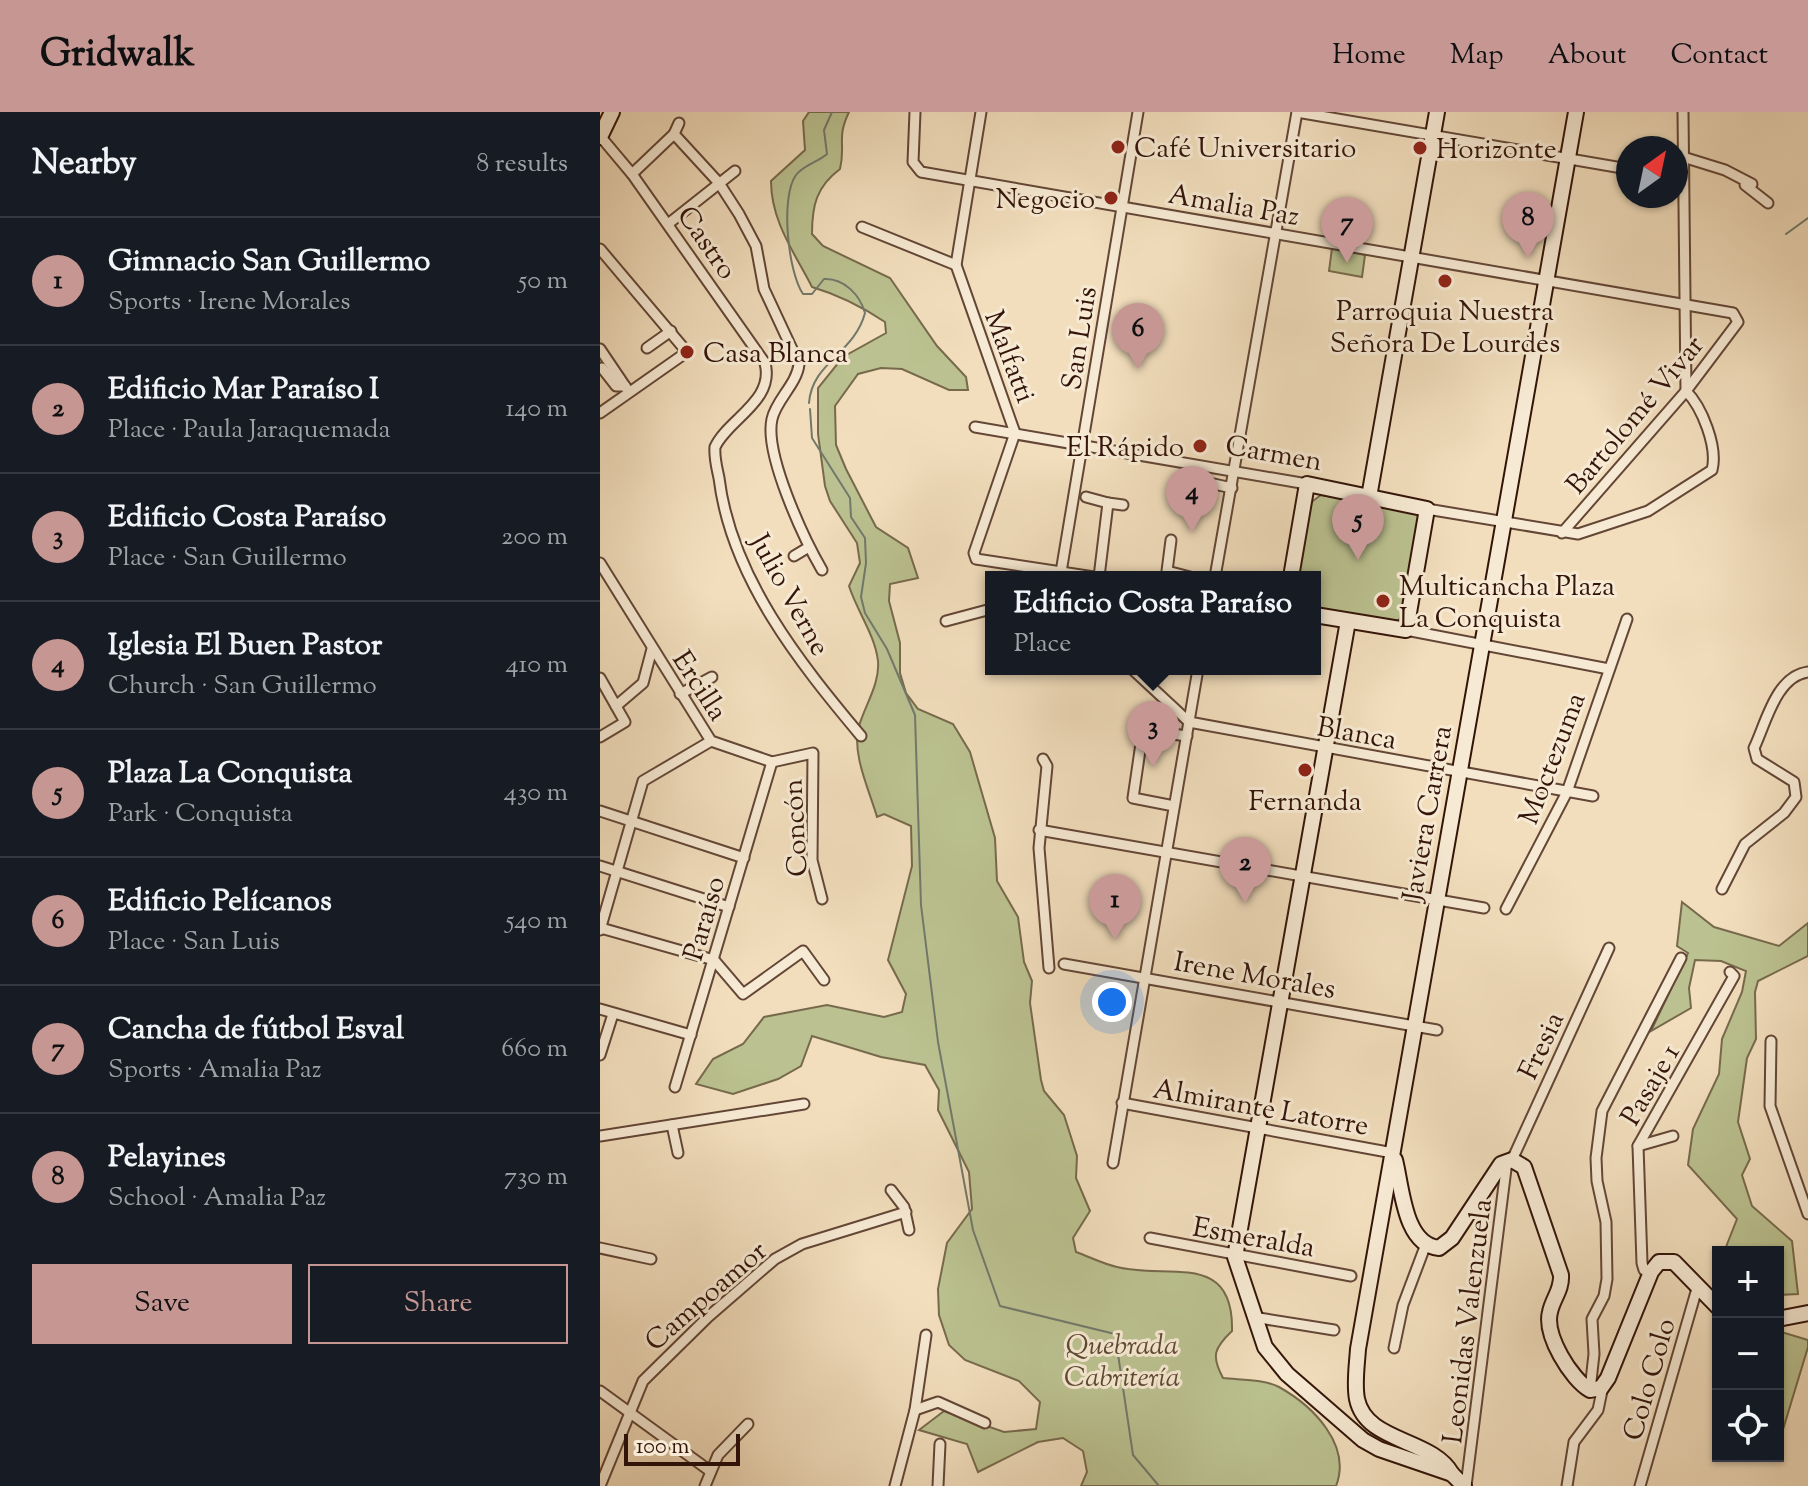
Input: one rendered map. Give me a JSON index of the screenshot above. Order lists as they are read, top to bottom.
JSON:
{
  "streets": {
    "street": [
      "Amalia Paz",
      "Castro",
      "San Luis",
      "Malfatti",
      "Bartolomé Vivar",
      "Carmen",
      "Julio Verne",
      "Ercilla",
      "Blanca",
      "Moctezuma",
      "Javiera Carrera",
      "Concón",
      "Paraíso",
      "Irene Morales",
      "Fresia",
      "Pasaje 1",
      "Almirante Latorre",
      "Esmeralda",
      "Campoamor",
      "Leonidas Valenzuela",
      "Colo Colo"
    ]
  },
  "crossings": [
    ["Amalia Paz", "San Luis"],
    ["Amalia Paz", "Malfatti"],
    ["Amalia Paz", "Bartolomé Vivar"],
    ["Amalia Paz", "Javiera Carrera"],
    ["Castro", "Julio Verne"],
    ["San Luis", "Carmen"],
    ["Malfatti", "Carmen"],
    ["Bartolomé Vivar", "Carmen"],
    ["Carmen", "Javiera Carrera"],
    ["Ercilla", "Concón"],
    ["Ercilla", "Paraíso"],
    ["Blanca", "Moctezuma"],
    ["Blanca", "Javiera Carrera"],
    ["Javiera Carrera", "Irene Morales"],
    ["Javiera Carrera", "Almirante Latorre"],
    ["Javiera Carrera", "Leonidas Valenzuela"],
    ["Concón", "Paraíso"],
    ["Fresia", "Leonidas Valenzuela"]
  ],
  "parks": ["Quebrada Cabritería"],
  "places": [
    "Café Universitario",
    "Horizonte",
    "Negocio",
    "Parroquia Nuestra Señora De Lourdes",
    "Casa Blanca",
    "El Rápido",
    "Multicancha Plaza La Conquista",
    "Fernanda"
  ],
  "scale_bar": "100 m",
  "north": "top right",
  "page": {
    "header": "Gridwalk",
    "nav": [
      "Home",
      "Map",
      "About",
      "Contact"
    ],
    "heading": ["Nearby", "8 results"],
    "pins": [
      "8",
      "7",
      "6",
      "4",
      "5",
      "3",
      "2",
      "1"
    ],
    "list": [
      {
        "mark": "1",
        "name": "Gimnacio San Guillermo",
        "note": "Sports · Irene Morales",
        "value": "50 m"
      },
      {
        "mark": "2",
        "name": "Edificio Mar Paraíso I",
        "note": "Place · Paula Jaraquemada",
        "value": "140 m"
      },
      {
        "mark": "3",
        "name": "Edificio Costa Paraíso",
        "note": "Place · San Guillermo",
        "value": "200 m"
      },
      {
        "mark": "4",
        "name": "Iglesia El Buen Pastor",
        "note": "Church · San Guillermo",
        "value": "410 m"
      },
      {
        "mark": "5",
        "name": "Plaza La Conquista",
        "note": "Park · Conquista",
        "value": "430 m"
      },
      {
        "mark": "6",
        "name": "Edificio Pelícanos",
        "note": "Place · San Luis",
        "value": "540 m"
      },
      {
        "mark": "7",
        "name": "Cancha de fútbol Esval",
        "note": "Sports · Amalia Paz",
        "value": "660 m"
      },
      {
        "mark": "8",
        "name": "Pelayines",
        "note": "School · Amalia Paz",
        "value": "730 m"
      }
    ],
    "popup": ["Edificio Costa Paraíso", "Place"],
    "buttons": ["Save", "Share"],
    "map_buttons": ["+", "−"],
    "scale": "100 m"
  }
}
